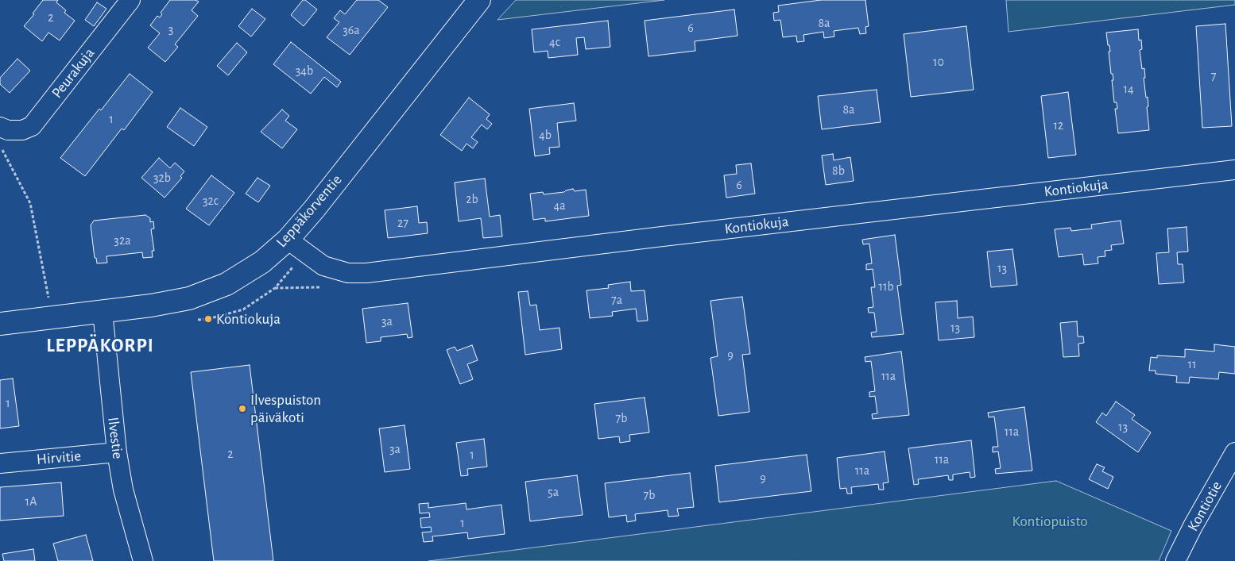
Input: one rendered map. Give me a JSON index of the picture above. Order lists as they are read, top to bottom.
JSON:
{
  "streets": {
    "street": [
      "Peurakuja",
      "Kontiokuja",
      "Leppäkorventie",
      "Ilvestie",
      "Hirvitie",
      "Kontiotie"
    ]
  },
  "crossings": [
    ["Kontiokuja", "Leppäkorventie"],
    ["Leppäkorventie", "Ilvestie"],
    ["Ilvestie", "Hirvitie"]
  ],
  "districts": ["LEPPÄKORPI"],
  "parks": ["Kontiopuisto"],
  "places": ["Kontiokuja", "Ilvespuiston päiväkoti"],
  "house_numbers": [
    "2",
    "8a",
    "6",
    "3",
    "36a",
    "4c",
    "10",
    "34b",
    "7",
    "14",
    "8a",
    "1",
    "12",
    "4b",
    "8b",
    "32b",
    "6",
    "2b",
    "32c",
    "4a",
    "27",
    "32a",
    "13",
    "11b",
    "7a",
    "3a",
    "13",
    "9",
    "11",
    "11a",
    "1",
    "7b",
    "13",
    "11a",
    "3a",
    "2",
    "1",
    "11a",
    "11a",
    "9",
    "5a",
    "7b",
    "1A",
    "1"
  ]
}
